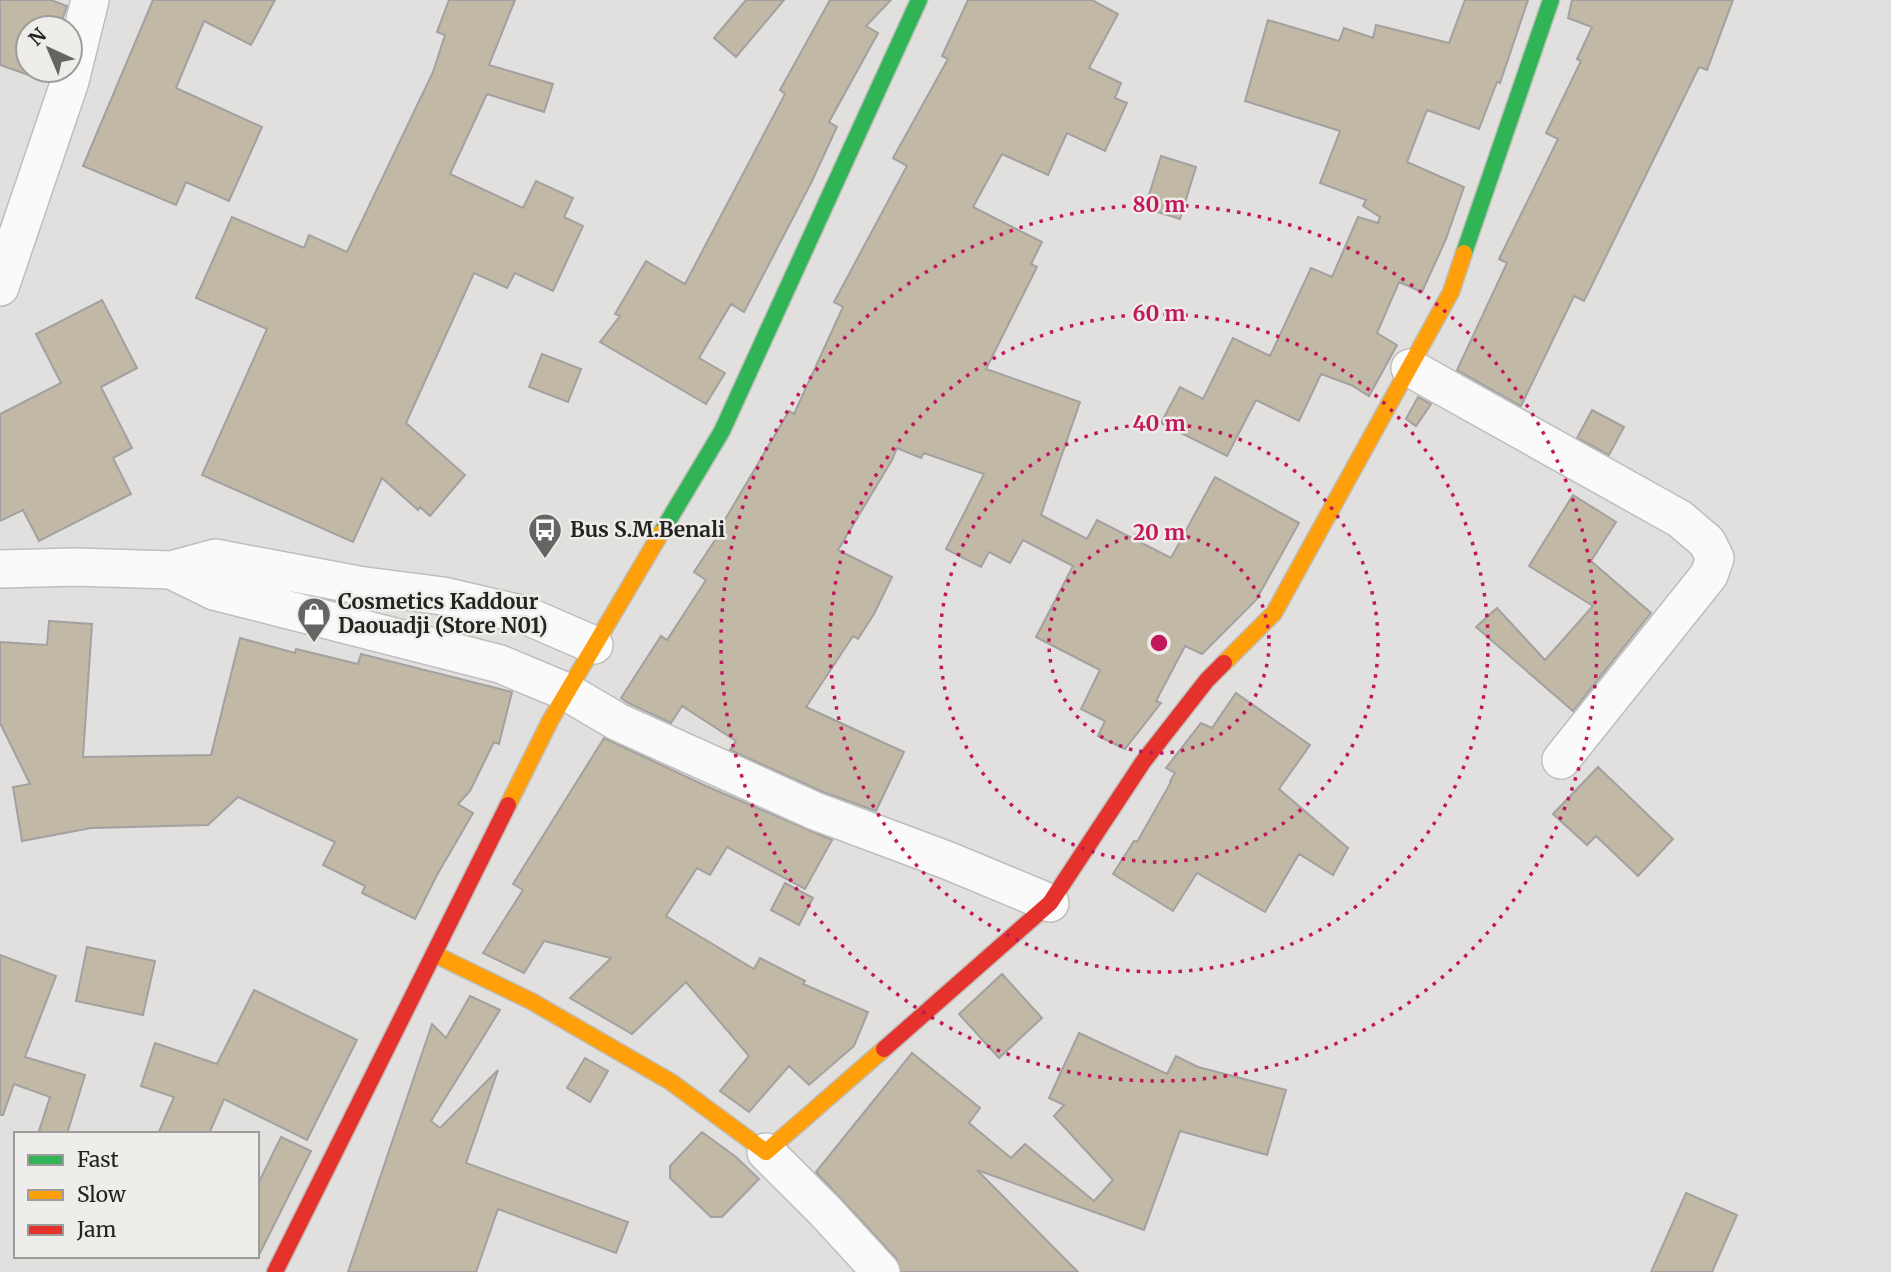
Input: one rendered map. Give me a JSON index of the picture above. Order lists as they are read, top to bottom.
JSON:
{
  "places": {
    "bus stop": ["Bus S.M.Benali"],
    "shop": ["Cosmetics Kaddour Daouadji (Store N01)"]
  },
  "legend": ["Fast", "Slow", "Jam"],
  "north": "top left",
  "rings": [
    "80 m",
    "60 m",
    "40 m",
    "20 m"
  ]
}
